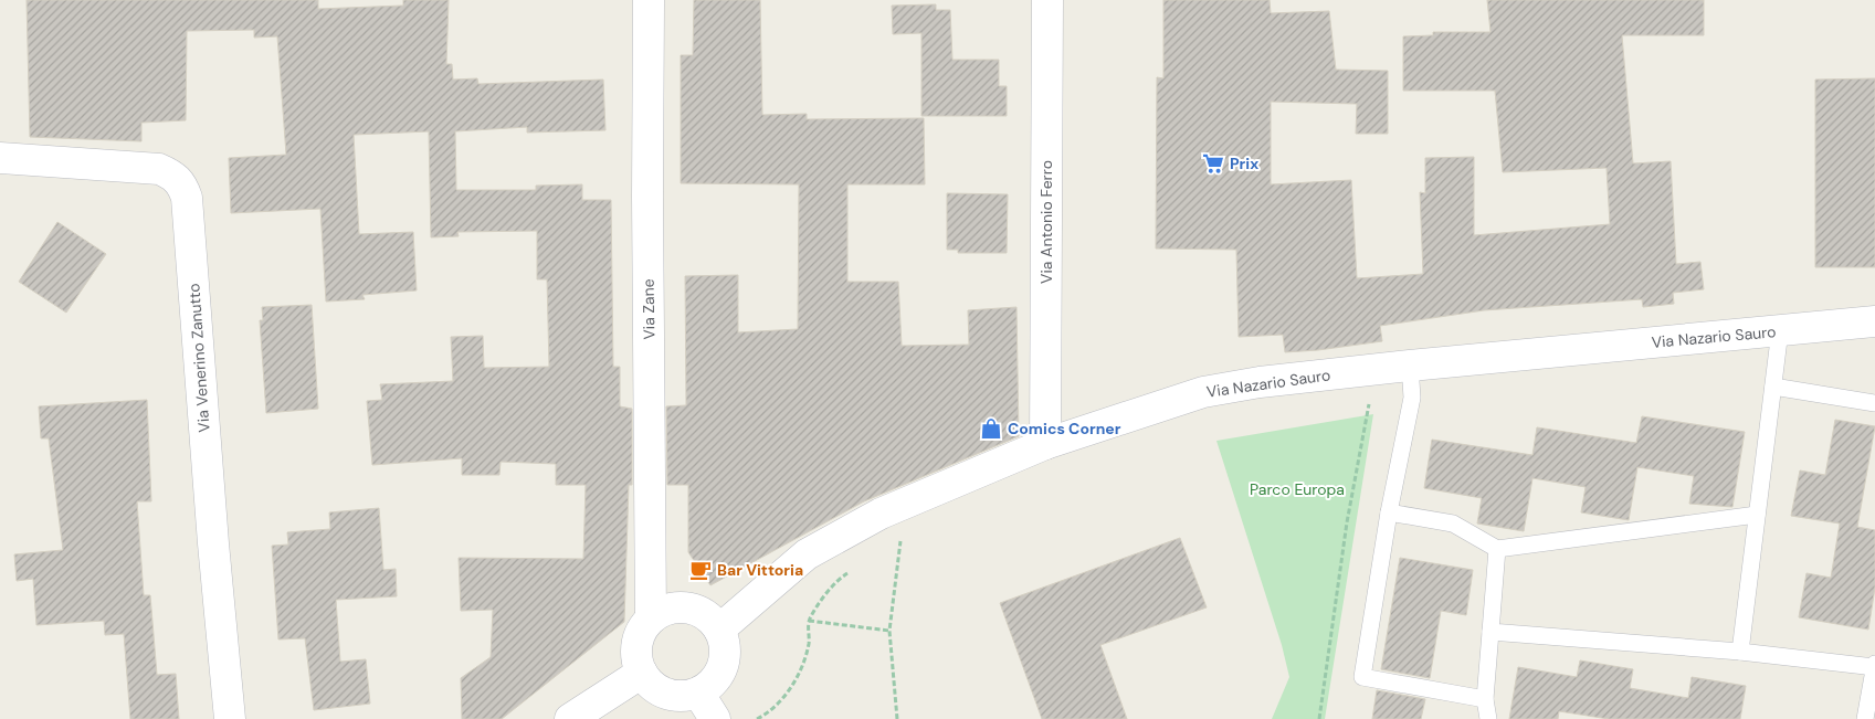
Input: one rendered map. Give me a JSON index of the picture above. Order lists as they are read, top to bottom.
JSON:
{
  "streets": {
    "street": [
      "Via Antonio Ferro",
      "Via Zane",
      "Via Nazario Sauro",
      "Via Venerino Zanutto"
    ]
  },
  "crossings": [
    ["Via Antonio Ferro", "Via Nazario Sauro"],
    ["Via Zane", "Via Nazario Sauro"]
  ],
  "parks": ["Parco Europa"],
  "places": {
    "supermarket": ["Prix"],
    "shop": ["Comics Corner"],
    "cafe": ["Bar Vittoria"]
  }
}
